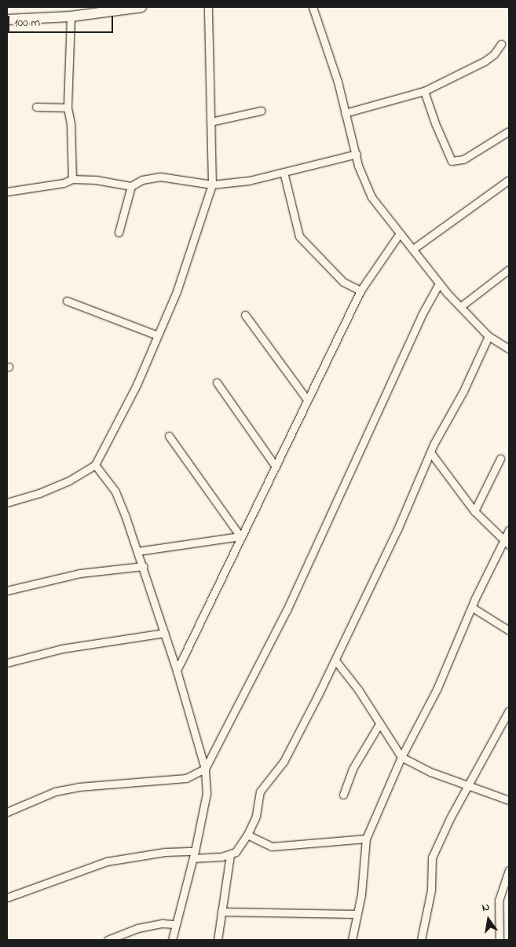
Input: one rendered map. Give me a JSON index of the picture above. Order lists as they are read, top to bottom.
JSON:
{
  "scale_bar": "100 m",
  "north": "top"
}
